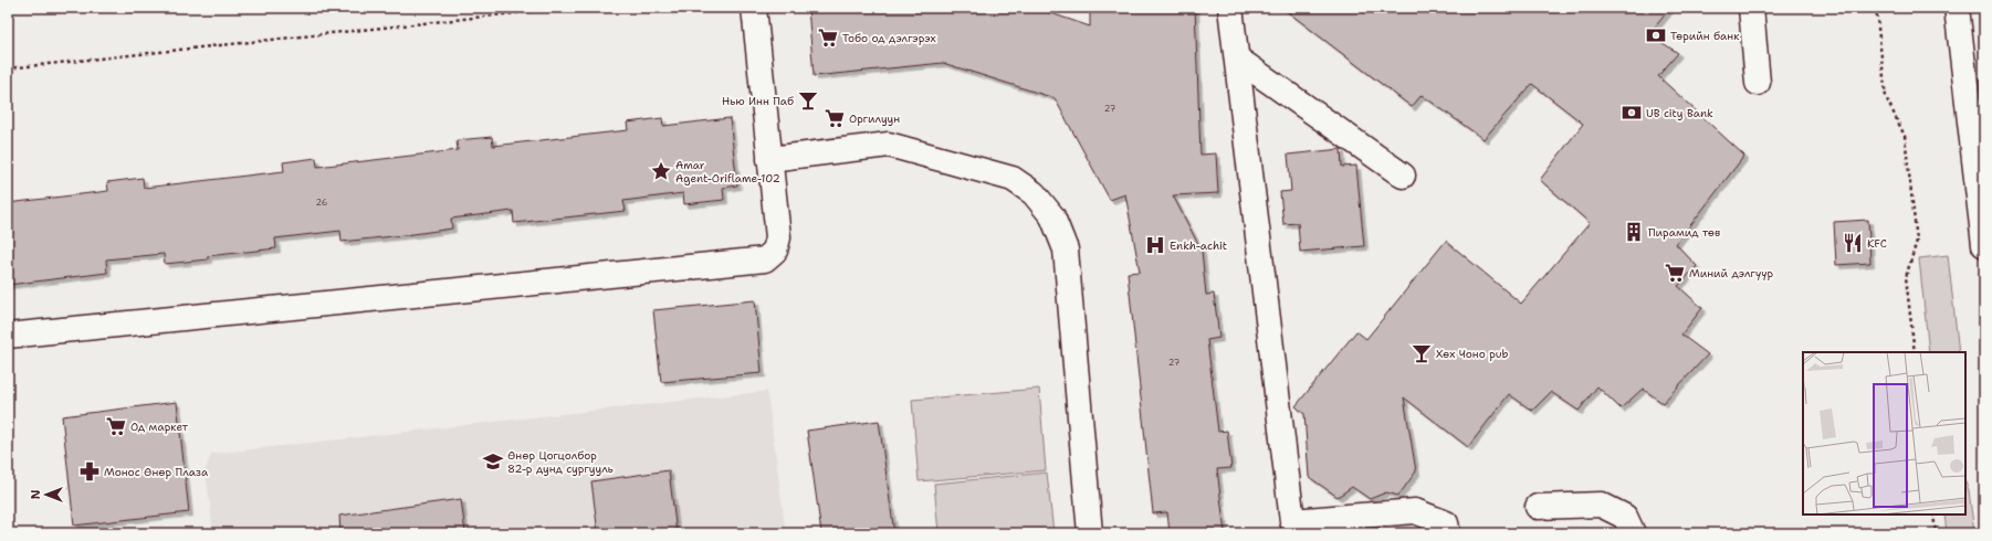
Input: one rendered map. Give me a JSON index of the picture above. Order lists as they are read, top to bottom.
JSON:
{
  "places": {
    "bank": ["Төрийн банк", "UB city Bank"],
    "supermarket": [
      "Тобо од дэлгэрэх",
      "Оргилуун",
      "Миний дэлгүүр",
      "Од маркет"
    ],
    "bar": ["Нью Инн Паб", "Хөх Чоно pub"],
    "place": ["Amar Agent-Oriflame-102"],
    "building": ["Пирамид төв"],
    "restaurant": ["KFC"],
    "hospital": ["Enkh-achit"],
    "school or university": ["Өнөр Цогцолбор 82-р дунд сургууль"],
    "pharmacy": ["Монос Өнөр Плаза"]
  },
  "house_numbers": ["27", "26", "27"],
  "north": "left"
}
